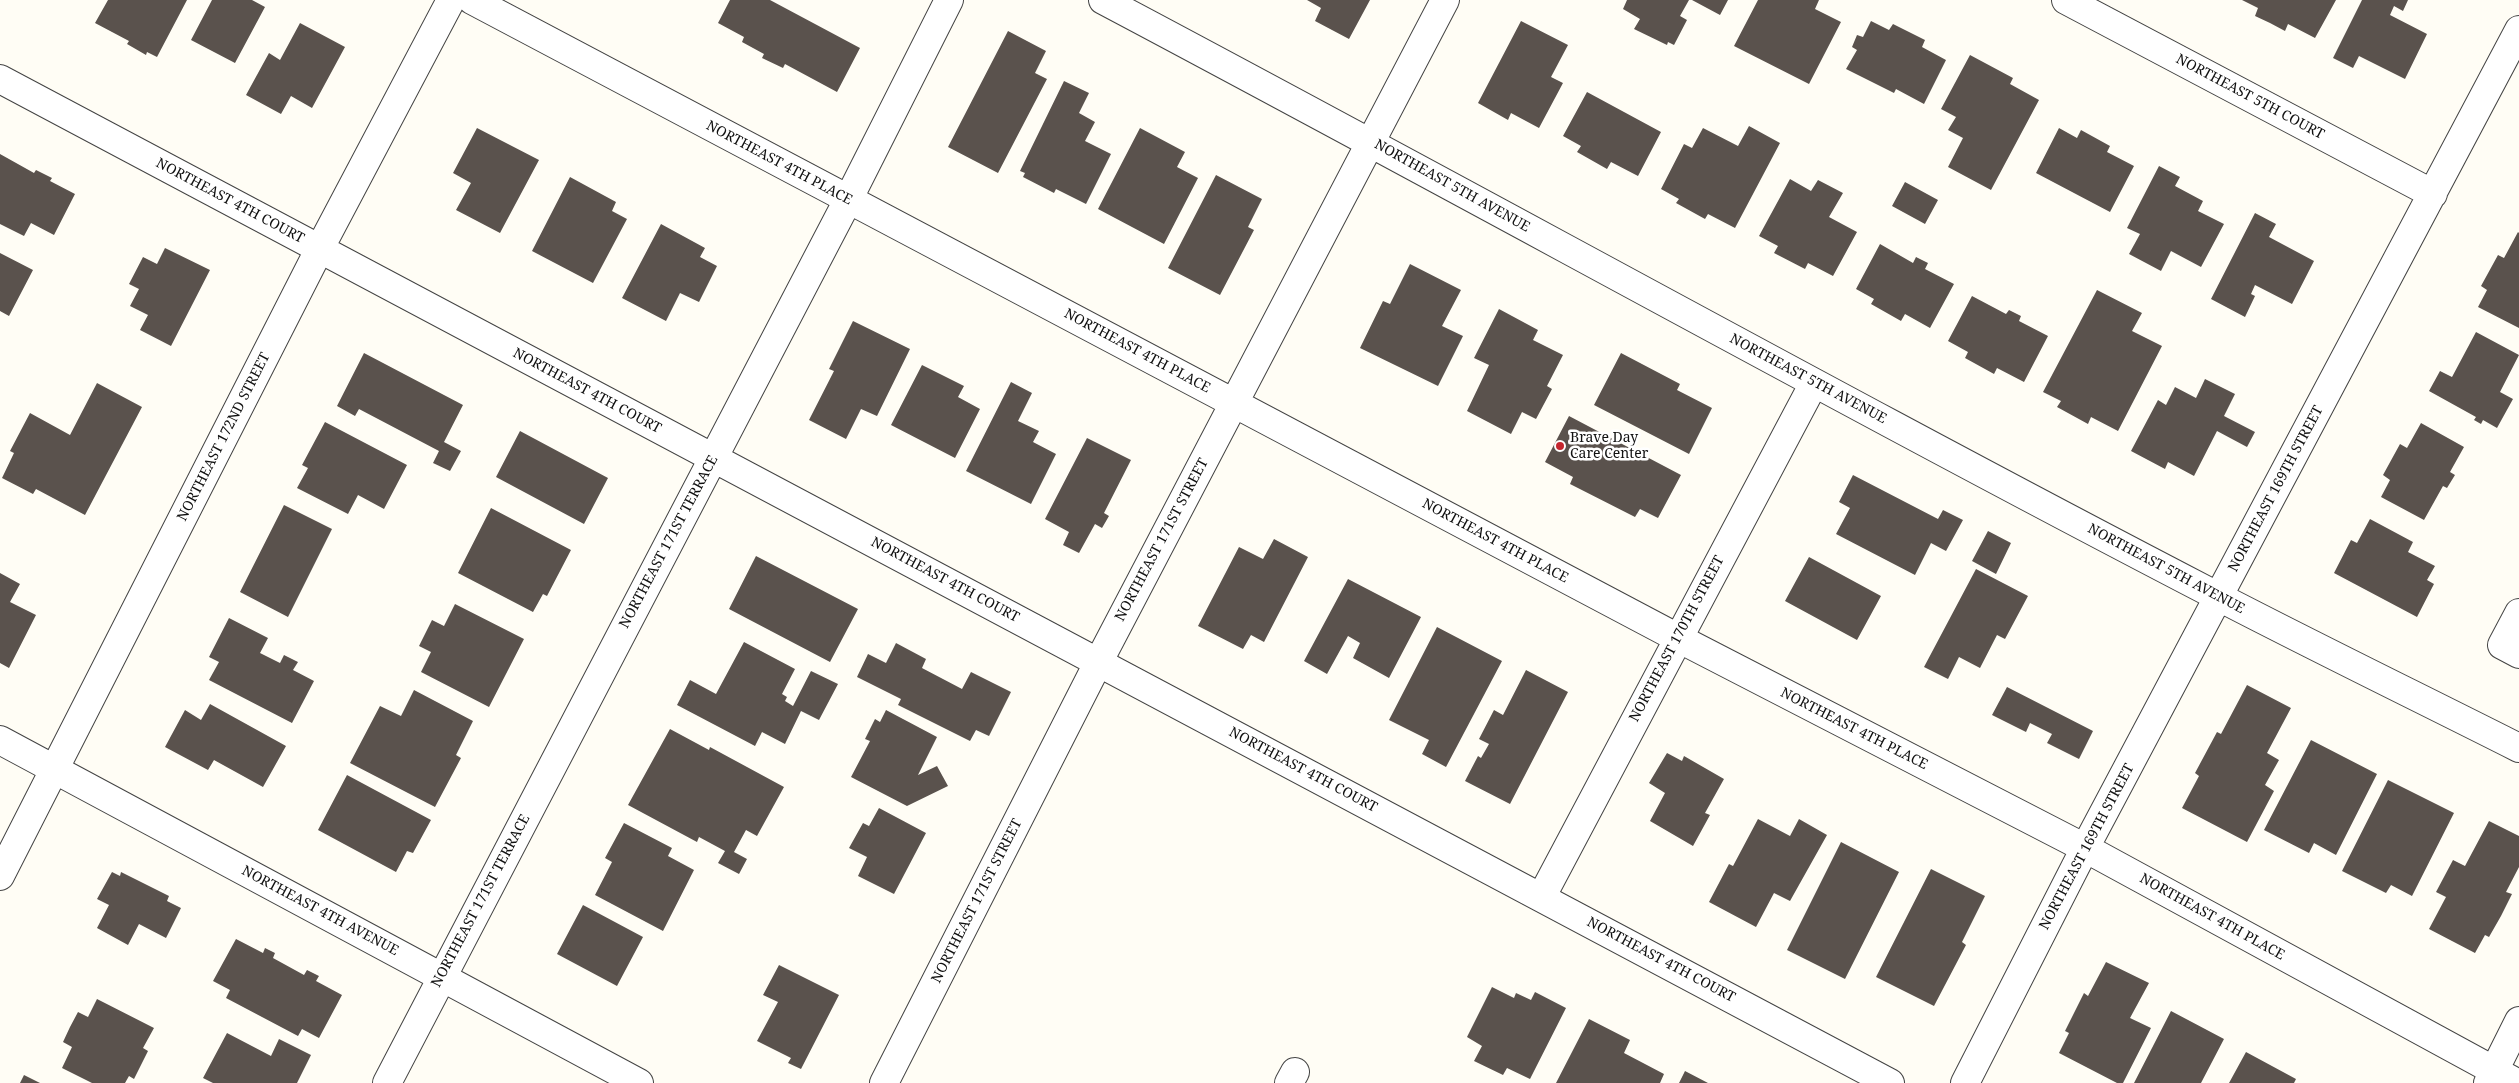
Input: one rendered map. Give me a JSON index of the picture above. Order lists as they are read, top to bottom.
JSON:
{
  "streets": {
    "street": [
      "NORTHEAST 5TH COURT",
      "NORTHEAST 4TH PLACE",
      "NORTHEAST 5TH AVENUE",
      "NORTHEAST 4TH COURT",
      "NORTHEAST 172ND STREET",
      "NORTHEAST 169TH STREET",
      "NORTHEAST 171ST STREET",
      "NORTHEAST 171ST TERRACE",
      "NORTHEAST 170TH STREET",
      "NORTHEAST 4TH AVENUE"
    ]
  },
  "crossings": [
    ["NORTHEAST 5TH COURT", "NORTHEAST 169TH STREET"],
    ["NORTHEAST 4TH PLACE", "NORTHEAST 169TH STREET"],
    ["NORTHEAST 4TH PLACE", "NORTHEAST 171ST STREET"],
    ["NORTHEAST 4TH PLACE", "NORTHEAST 171ST TERRACE"],
    ["NORTHEAST 4TH PLACE", "NORTHEAST 170TH STREET"],
    ["NORTHEAST 5TH AVENUE", "NORTHEAST 169TH STREET"],
    ["NORTHEAST 5TH AVENUE", "NORTHEAST 171ST STREET"],
    ["NORTHEAST 5TH AVENUE", "NORTHEAST 170TH STREET"],
    ["NORTHEAST 4TH COURT", "NORTHEAST 172ND STREET"],
    ["NORTHEAST 4TH COURT", "NORTHEAST 171ST STREET"],
    ["NORTHEAST 4TH COURT", "NORTHEAST 171ST TERRACE"],
    ["NORTHEAST 4TH COURT", "NORTHEAST 170TH STREET"],
    ["NORTHEAST 172ND STREET", "NORTHEAST 4TH AVENUE"],
    ["NORTHEAST 171ST TERRACE", "NORTHEAST 4TH AVENUE"]
  ],
  "places": ["Brave Day Care Center"]
}
